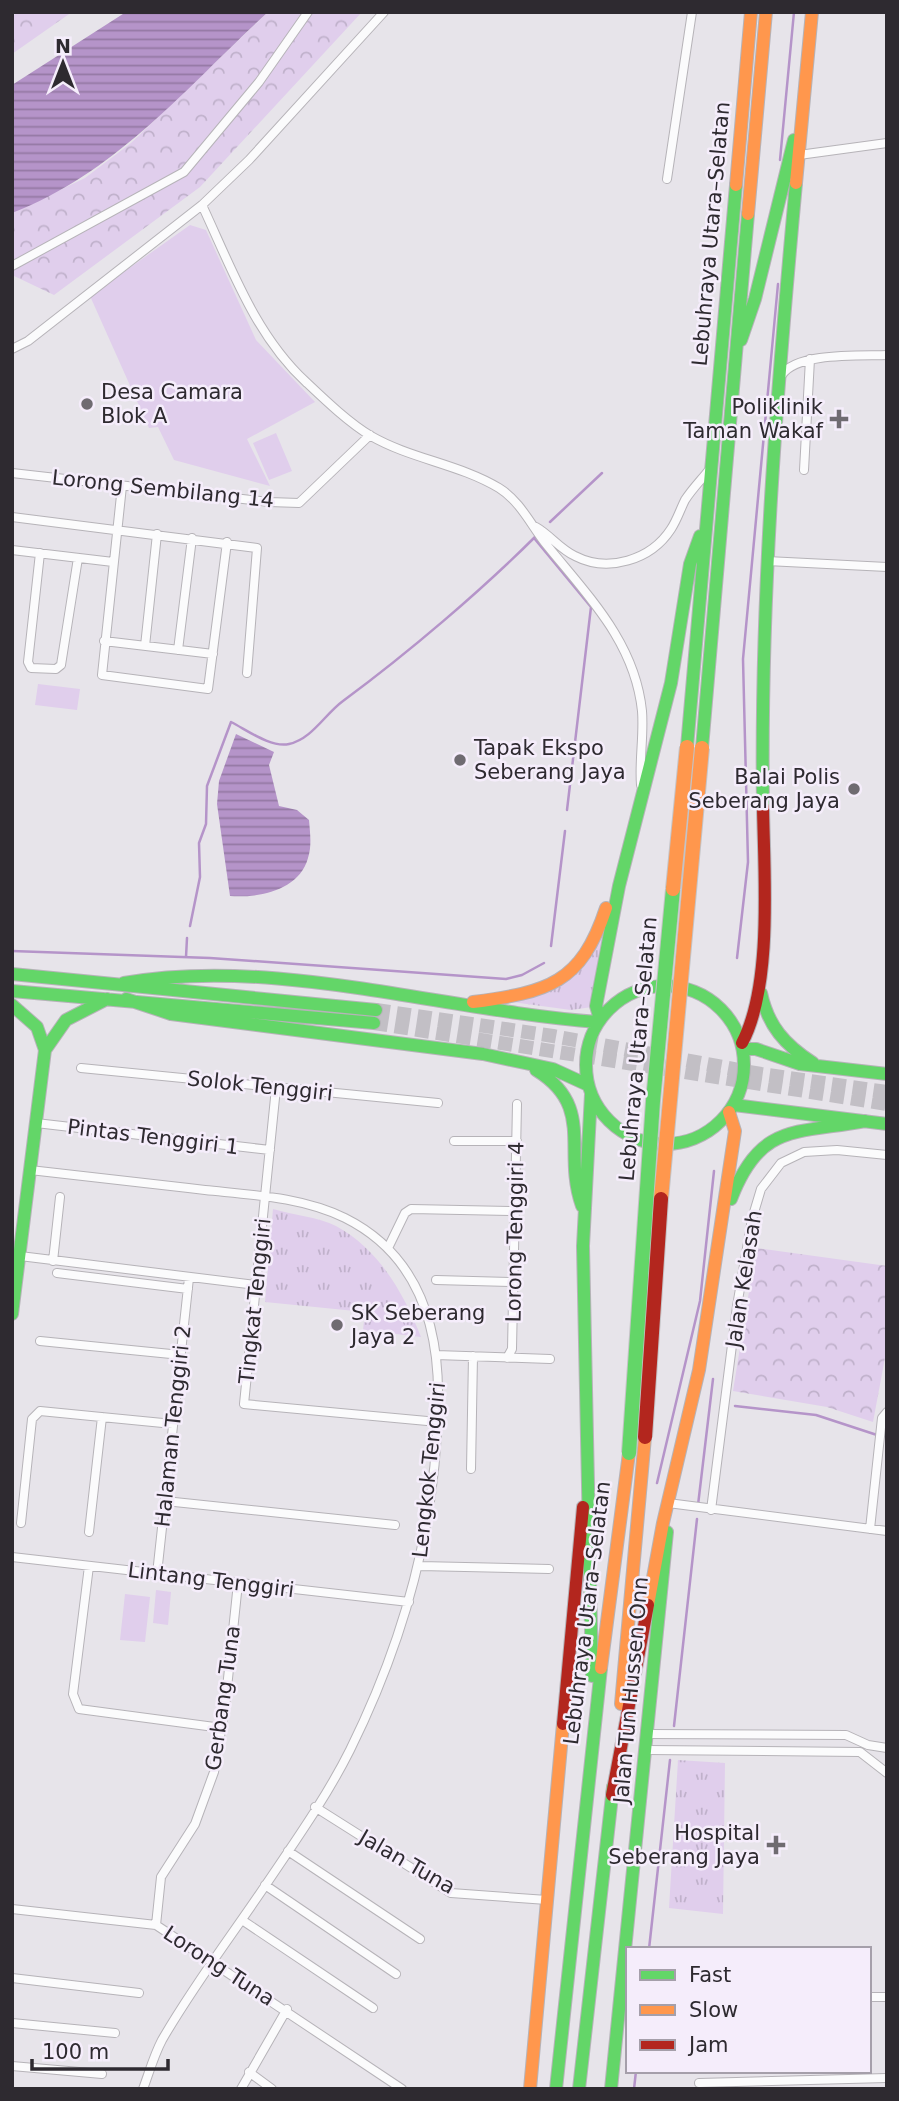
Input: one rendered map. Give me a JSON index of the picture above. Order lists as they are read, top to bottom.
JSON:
{
  "streets": {
    "main road": ["Lebuhraya Utara–Selatan", "Jalan Tun Hussen Onn"],
    "street": [
      "Lorong Sembilang 14",
      "Solok Tenggiri",
      "Pintas Tenggiri 1",
      "Lorong Tenggiri 4",
      "Jalan Kelasah",
      "Tingkat Tenggiri",
      "Halaman Tenggiri 2",
      "Lengkok Tenggiri",
      "Lintang Tenggiri",
      "Gerbang Tuna",
      "Jalan Tuna",
      "Lorong Tuna"
    ]
  },
  "crossings": [
    ["Solok Tenggiri", "Tingkat Tenggiri"],
    ["Pintas Tenggiri 1", "Tingkat Tenggiri"],
    ["Tingkat Tenggiri", "Lengkok Tenggiri"],
    ["Halaman Tenggiri 2", "Lintang Tenggiri"],
    ["Lengkok Tenggiri", "Lintang Tenggiri"],
    ["Lengkok Tenggiri", "Jalan Tuna"],
    ["Lengkok Tenggiri", "Lorong Tuna"],
    ["Lintang Tenggiri", "Gerbang Tuna"],
    ["Gerbang Tuna", "Lorong Tuna"]
  ],
  "places": {
    "other": [
      "Desa Camara Blok A",
      "Tapak Ekspo Seberang Jaya",
      "Balai Polis Seberang Jaya",
      "SK Seberang Jaya 2"
    ],
    "health": ["Poliklinik Taman Wakaf", "Hospital Seberang Jaya"]
  },
  "legend": ["Fast", "Slow", "Jam"],
  "scale_bar": "100 m",
  "north": "top"
}
